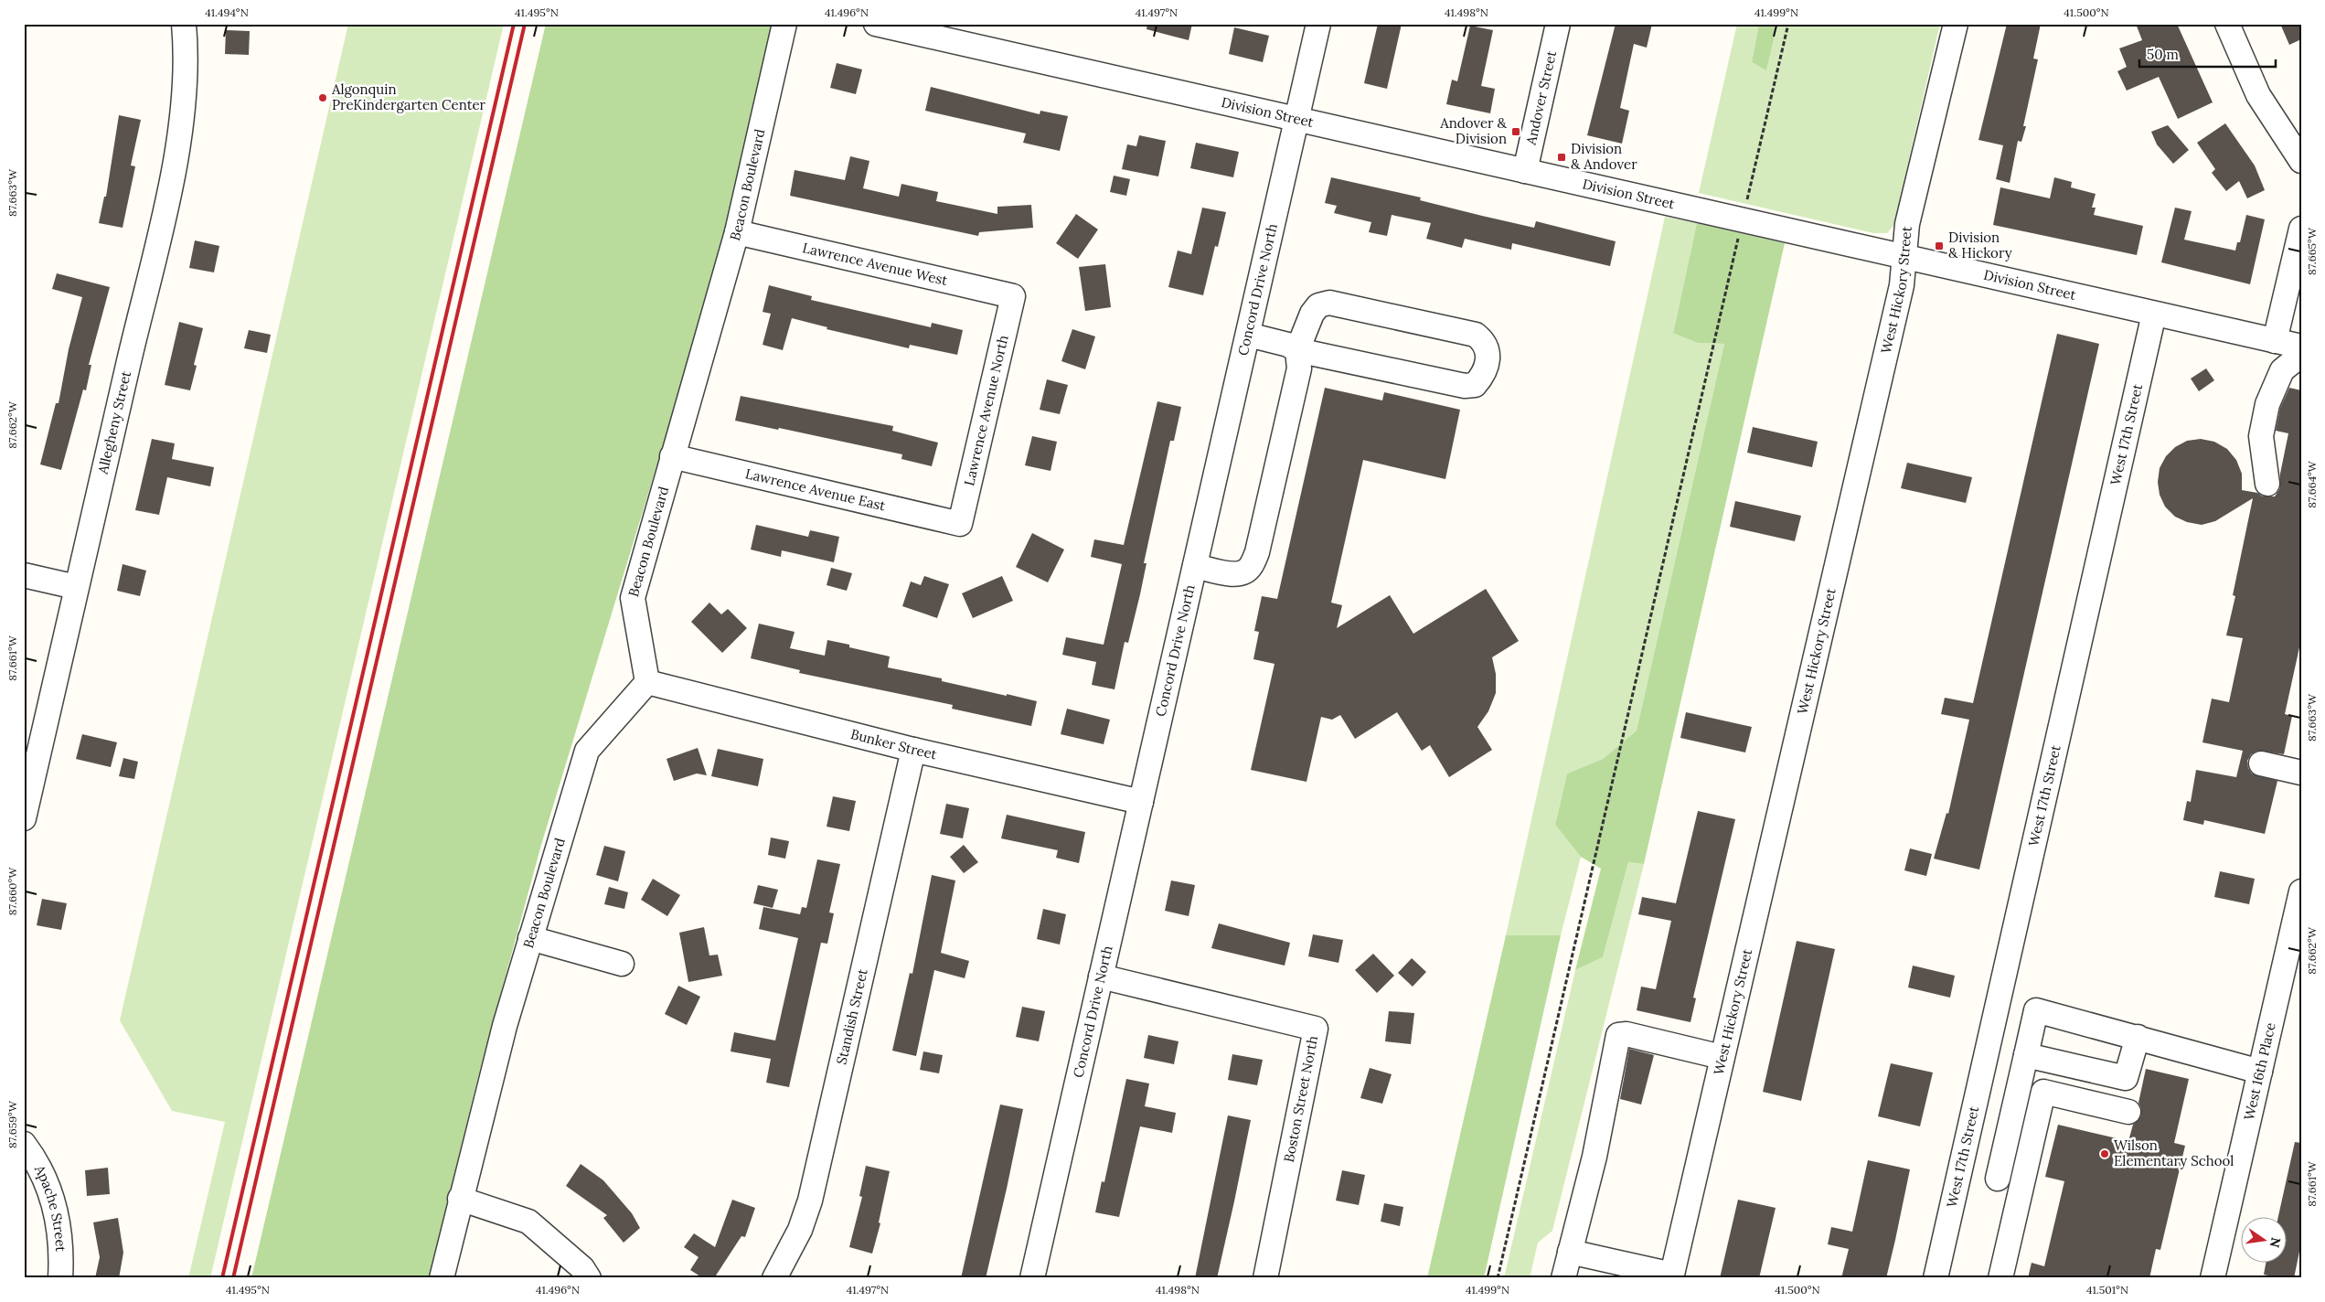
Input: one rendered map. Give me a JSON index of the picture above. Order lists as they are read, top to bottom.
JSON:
{
  "streets": {
    "street": [
      "Andover Street",
      "Division Street",
      "Beacon Boulevard",
      "Lawrence Avenue West",
      "Concord Drive North",
      "West Hickory Street",
      "Lawrence Avenue North",
      "Allegheny Street",
      "West 17th Street",
      "Lawrence Avenue East",
      "Bunker Street",
      "Standish Street",
      "West 16th Place",
      "Boston Street North",
      "Apache Street"
    ]
  },
  "crossings": [
    ["Andover Street", "Division Street"],
    ["Division Street", "Concord Drive North"],
    ["Division Street", "West Hickory Street"],
    ["Division Street", "West 17th Street"],
    ["Beacon Boulevard", "Lawrence Avenue West"],
    ["Beacon Boulevard", "Lawrence Avenue East"],
    ["Beacon Boulevard", "Bunker Street"],
    ["Lawrence Avenue West", "Lawrence Avenue North"],
    ["Concord Drive North", "Bunker Street"],
    ["Concord Drive North", "Boston Street North"],
    ["Lawrence Avenue North", "Lawrence Avenue East"],
    ["Bunker Street", "Standish Street"]
  ],
  "places": {
    "other": ["Algonquin PreKindergarten Center", "Wilson Elementary School"],
    "transit": ["Andover & Division", "Division & Andover", "Division & Hickory"]
  },
  "scale_bar": "50 m",
  "north": "right",
  "coordinates": [
    "41.494°N",
    "41.495°N",
    "41.496°N",
    "41.497°N",
    "41.498°N",
    "41.499°N",
    "41.500°N",
    "87.663°W",
    "87.665°W",
    "87.662°W",
    "87.664°W",
    "87.661°W",
    "87.660°W",
    "87.659°W",
    "41.501°N"
  ]
}
